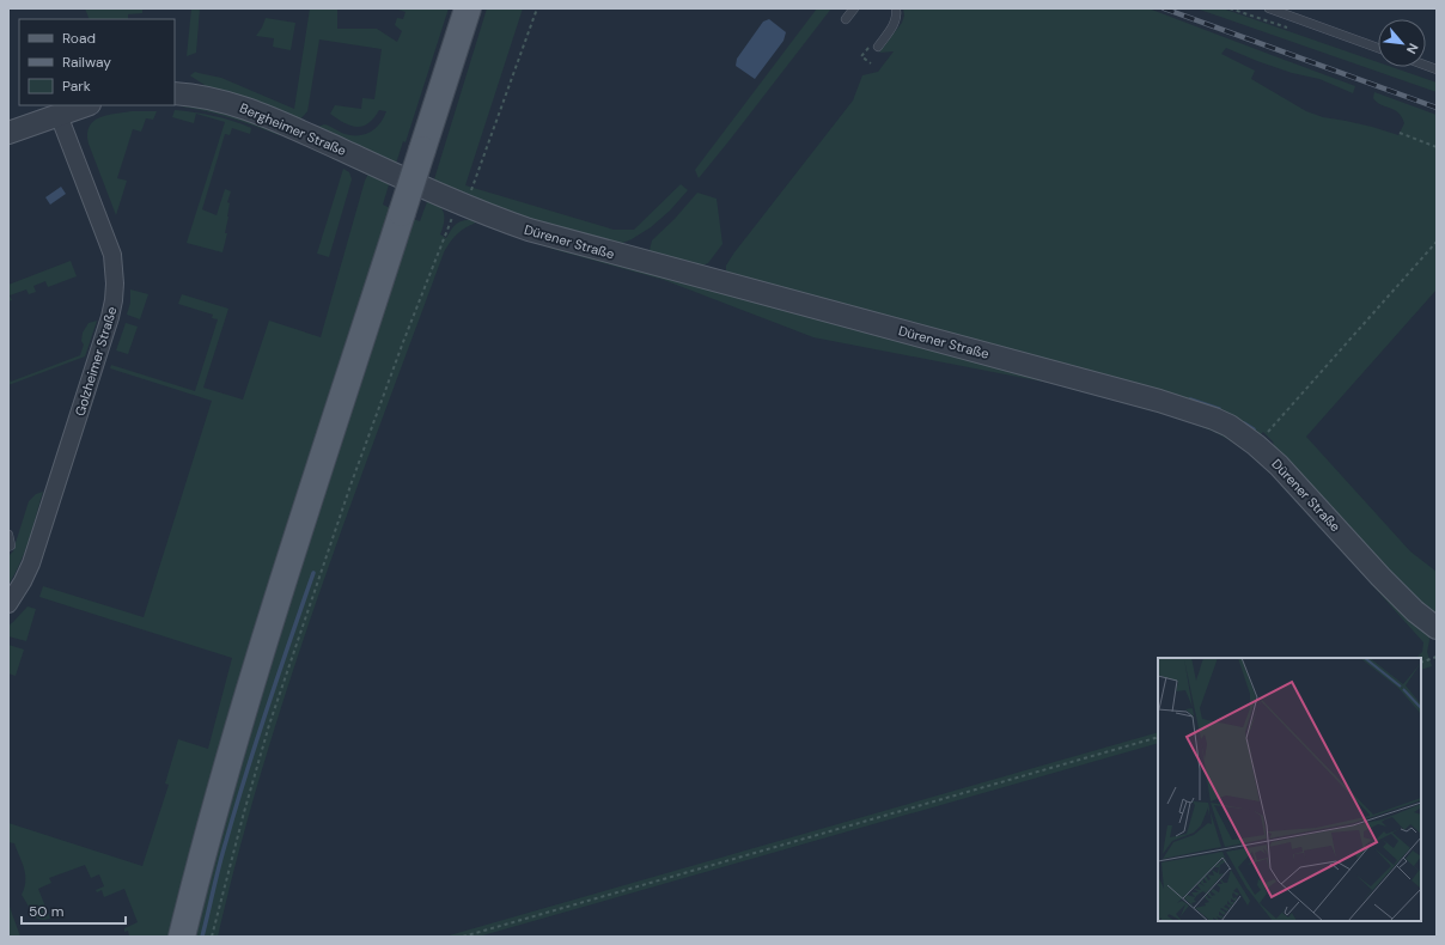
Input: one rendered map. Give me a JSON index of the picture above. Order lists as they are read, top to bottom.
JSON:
{
  "streets": {
    "street": ["Bergheimer Straße", "Dürener Straße", "Golzheimer Straße"]
  },
  "crossings": [
    ["Bergheimer Straße", "Dürener Straße"]
  ],
  "legend": ["Road", "Railway", "Park"],
  "scale_bar": "50 m",
  "north": "bottom right"
}
